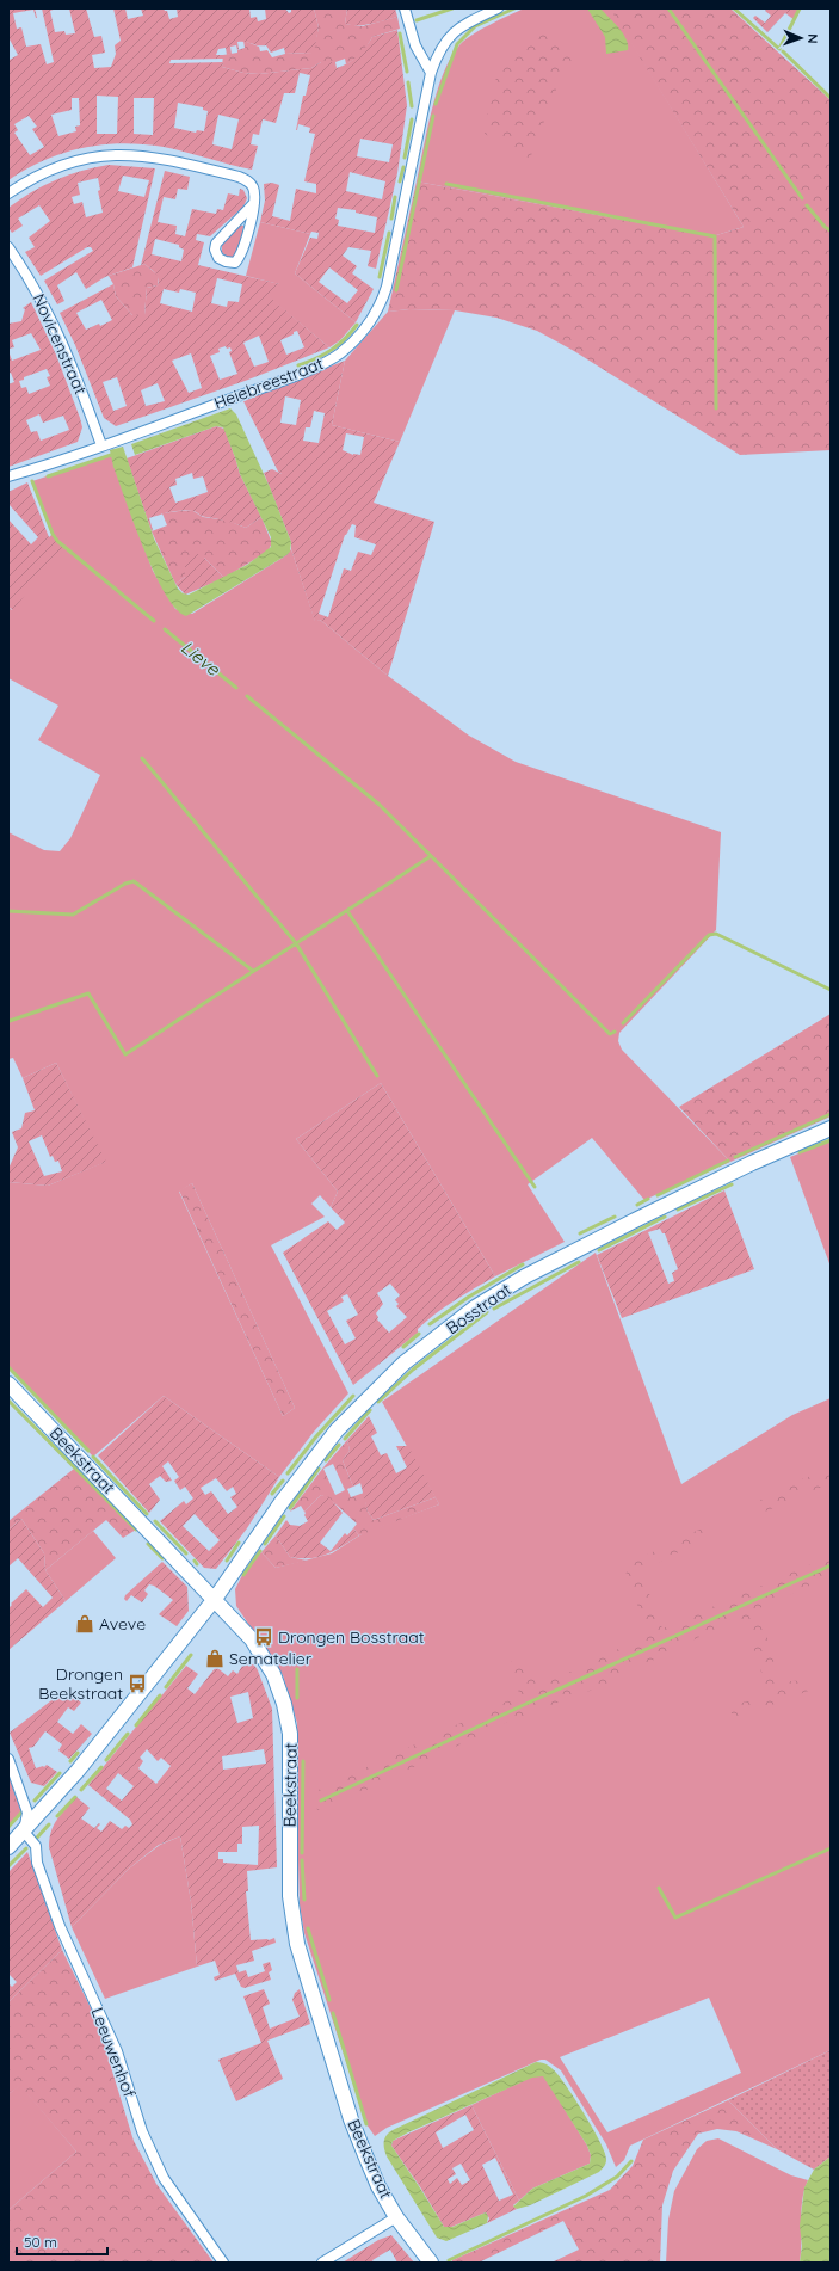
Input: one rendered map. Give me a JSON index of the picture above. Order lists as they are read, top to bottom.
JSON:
{
  "streets": {
    "street": [
      "Novicenstraat",
      "Heiebreestraat",
      "Bosstraat",
      "Beekstraat",
      "Leeuwenhof"
    ]
  },
  "crossings": [
    ["Novicenstraat", "Heiebreestraat"],
    ["Bosstraat", "Beekstraat"],
    ["Bosstraat", "Leeuwenhof"]
  ],
  "water": ["Lieve"],
  "places": {
    "shop": ["Aveve", "Sematelier"],
    "bus stop": ["Drongen Bosstraat", "Drongen Beekstraat"]
  },
  "scale_bar": "50 m",
  "north": "right"
}
